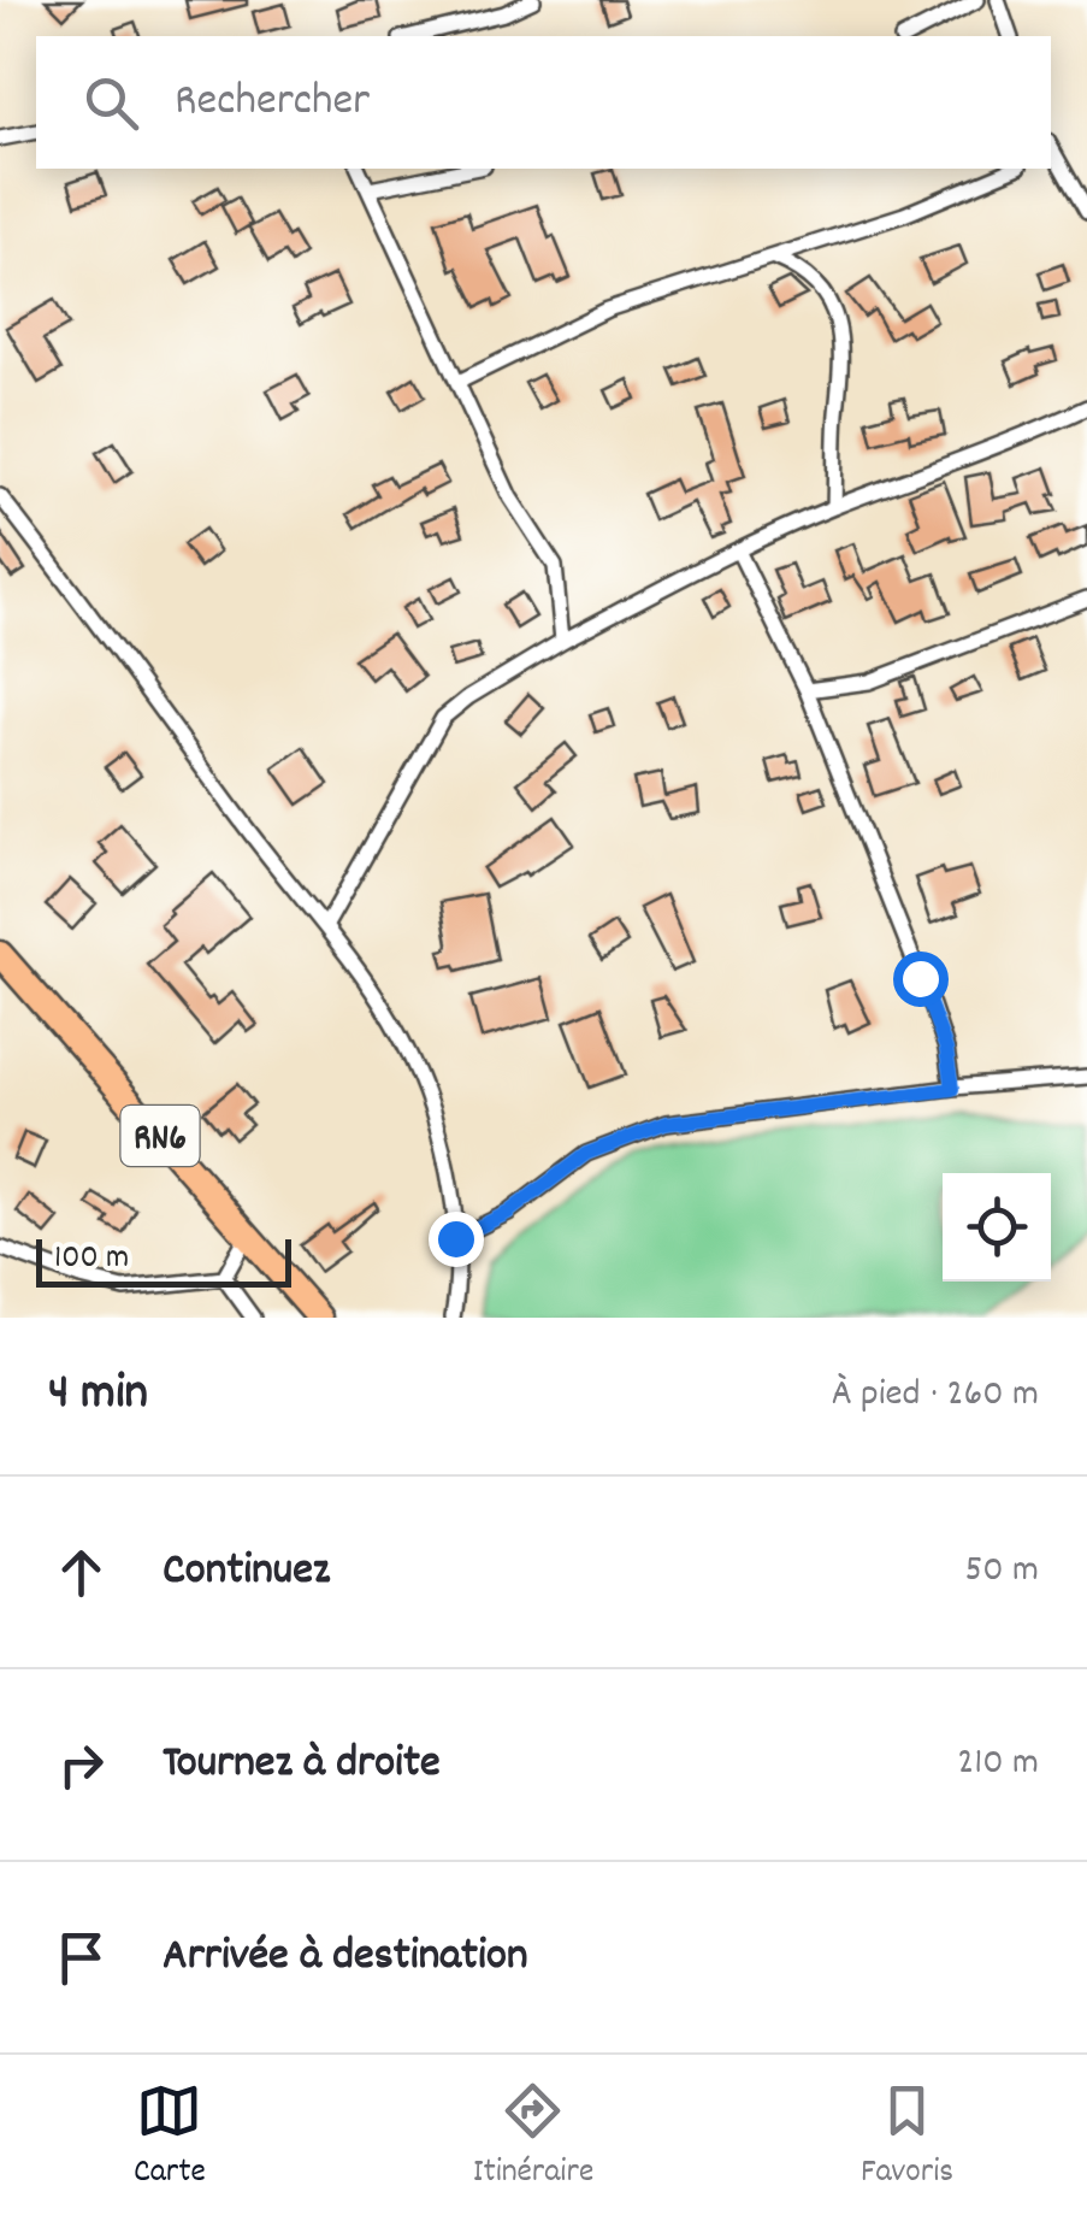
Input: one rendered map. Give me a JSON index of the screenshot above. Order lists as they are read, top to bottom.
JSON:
{
  "streets": {
    "highway": ["RN6"]
  },
  "scale_bar": "100 m",
  "page": {
    "search": "Rechercher",
    "scale": "100 m",
    "heading": ["4 min", "À pied · 260 m"],
    "list": [
      ["Continuez", "50 m"],
      ["Tournez à droite", "210 m"],
      "Arrivée à destination"
    ],
    "nav": ["Carte", "Itinéraire", "Favoris"]
  }
}
